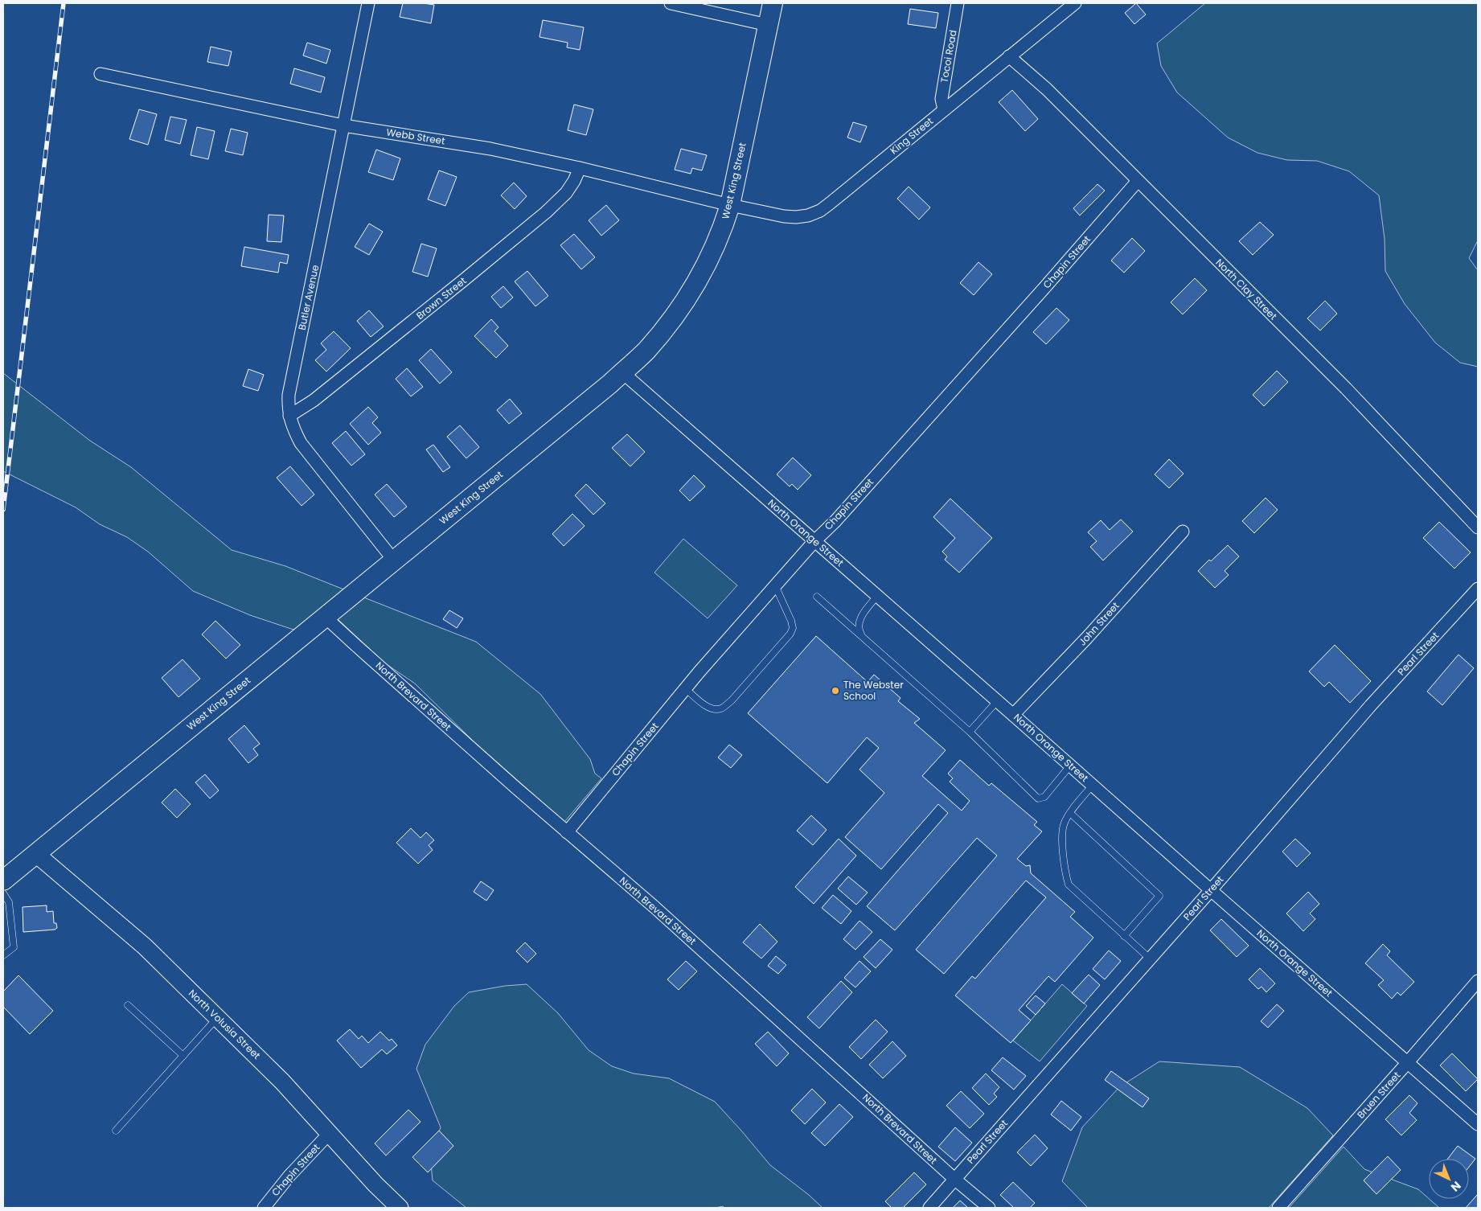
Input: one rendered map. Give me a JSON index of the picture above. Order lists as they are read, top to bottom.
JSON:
{
  "streets": {
    "main road": ["West King Street", "North Volusia Street"],
    "street": [
      "Tocoi Road",
      "King Street",
      "Webb Street",
      "Chapin Street",
      "North Clay Street",
      "Butler Avenue",
      "Brown Street",
      "North Orange Street",
      "John Street",
      "Pearl Street",
      "North Brevard Street",
      "Bruen Street"
    ]
  },
  "crossings": [
    ["Tocoi Road", "King Street"],
    ["King Street", "Webb Street"],
    ["King Street", "West King Street"],
    ["King Street", "North Clay Street"],
    ["Webb Street", "West King Street"],
    ["Webb Street", "Butler Avenue"],
    ["Webb Street", "Brown Street"],
    ["West King Street", "Butler Avenue"],
    ["West King Street", "North Orange Street"],
    ["West King Street", "North Brevard Street"],
    ["West King Street", "North Volusia Street"],
    ["Chapin Street", "North Clay Street"],
    ["Chapin Street", "North Orange Street"],
    ["Chapin Street", "North Brevard Street"],
    ["Chapin Street", "North Volusia Street"],
    ["Butler Avenue", "Brown Street"],
    ["North Orange Street", "John Street"],
    ["North Orange Street", "Pearl Street"],
    ["North Orange Street", "Bruen Street"],
    ["Pearl Street", "North Brevard Street"]
  ],
  "places": ["The Webster School"],
  "north": "bottom right"
}
